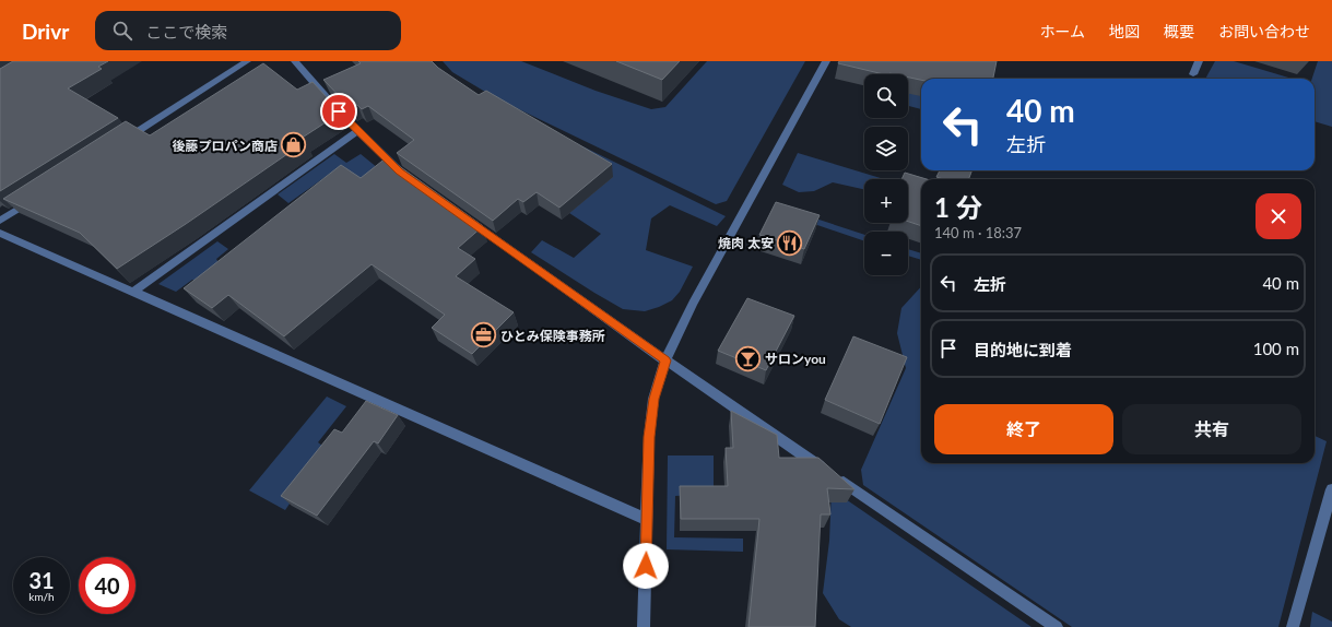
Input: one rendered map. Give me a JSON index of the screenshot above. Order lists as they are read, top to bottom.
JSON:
{
  "places": {
    "shop": ["後藤プロパン商店"],
    "restaurant": ["焼肉 太安"],
    "office": ["ひとみ保険事務所"],
    "bar": ["サロンyou"]
  },
  "page": {
    "header": "Drivr",
    "search": "ここで検索",
    "nav": [
      "ホーム",
      "地図",
      "概要",
      "お問い合わせ"
    ],
    "map_buttons": ["+", "−"],
    "turn": ["40 m", "左折"],
    "heading": ["1 分", "140 m · 18:37"],
    "list": [
      {
        "name": "左折",
        "value": "40 m"
      },
      {
        "name": "目的地に到着",
        "value": "100 m"
      }
    ],
    "buttons": ["終了", "共有"],
    "speed": "31 km/h",
    "limit": "40"
  }
}
